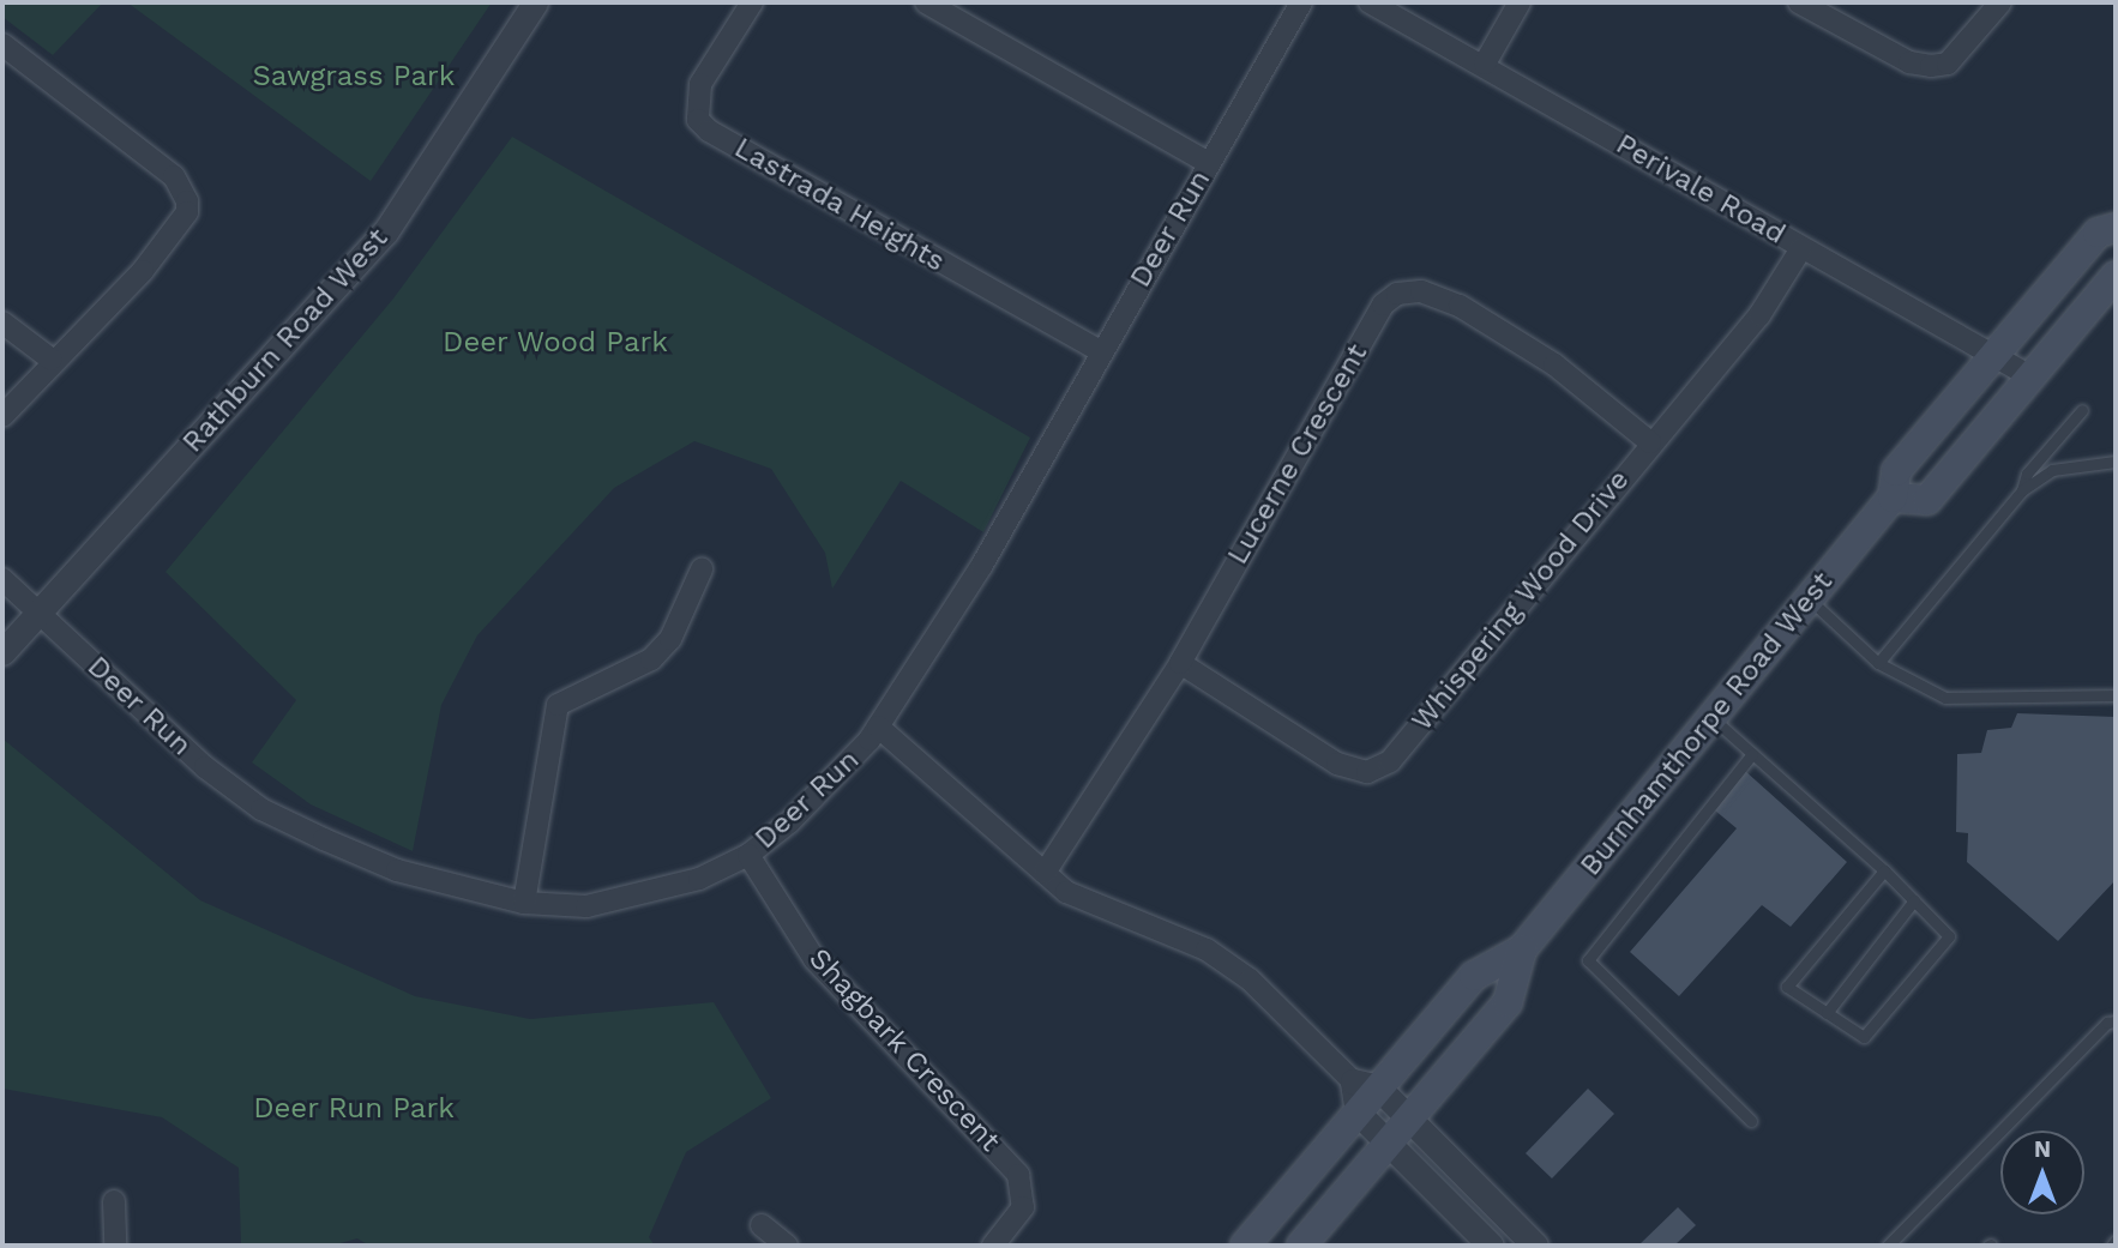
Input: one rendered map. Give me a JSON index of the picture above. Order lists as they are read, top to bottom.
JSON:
{
  "streets": {
    "main road": ["Burnhamthorpe Road West"],
    "street": [
      "Perivale Road",
      "Lastrada Heights",
      "Deer Run",
      "Rathburn Road West",
      "Lucerne Crescent",
      "Whispering Wood Drive",
      "Shagbark Crescent"
    ]
  },
  "crossings": [
    ["Perivale Road", "Whispering Wood Drive"],
    ["Perivale Road", "Burnhamthorpe Road West"],
    ["Lastrada Heights", "Deer Run"],
    ["Deer Run", "Rathburn Road West"],
    ["Deer Run", "Shagbark Crescent"],
    ["Lucerne Crescent", "Whispering Wood Drive"]
  ],
  "parks": ["Sawgrass Park", "Deer Wood Park", "Deer Run Park"],
  "north": "top"
}
